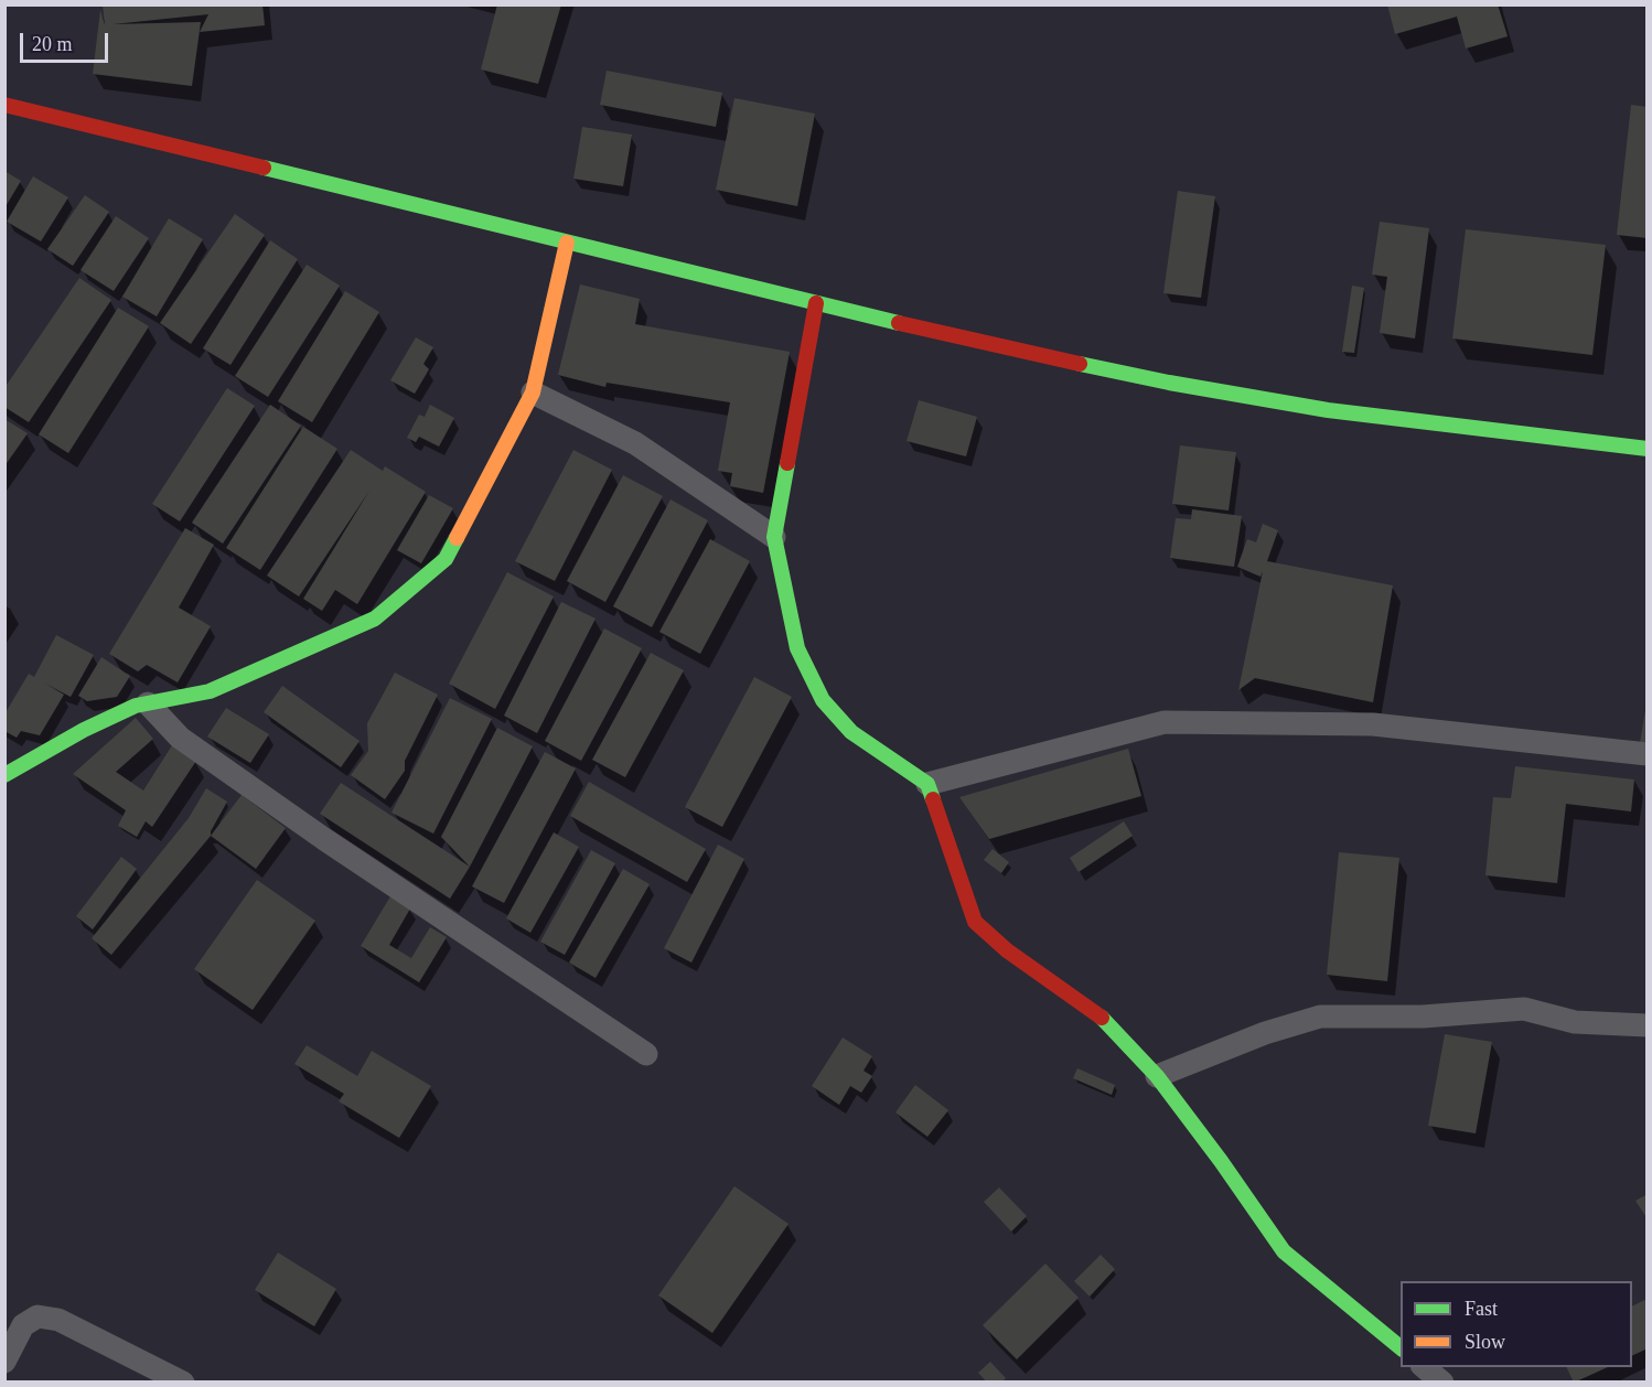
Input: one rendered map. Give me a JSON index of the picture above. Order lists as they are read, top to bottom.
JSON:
{
  "legend": ["Fast", "Slow"],
  "scale_bar": "20 m"
}
